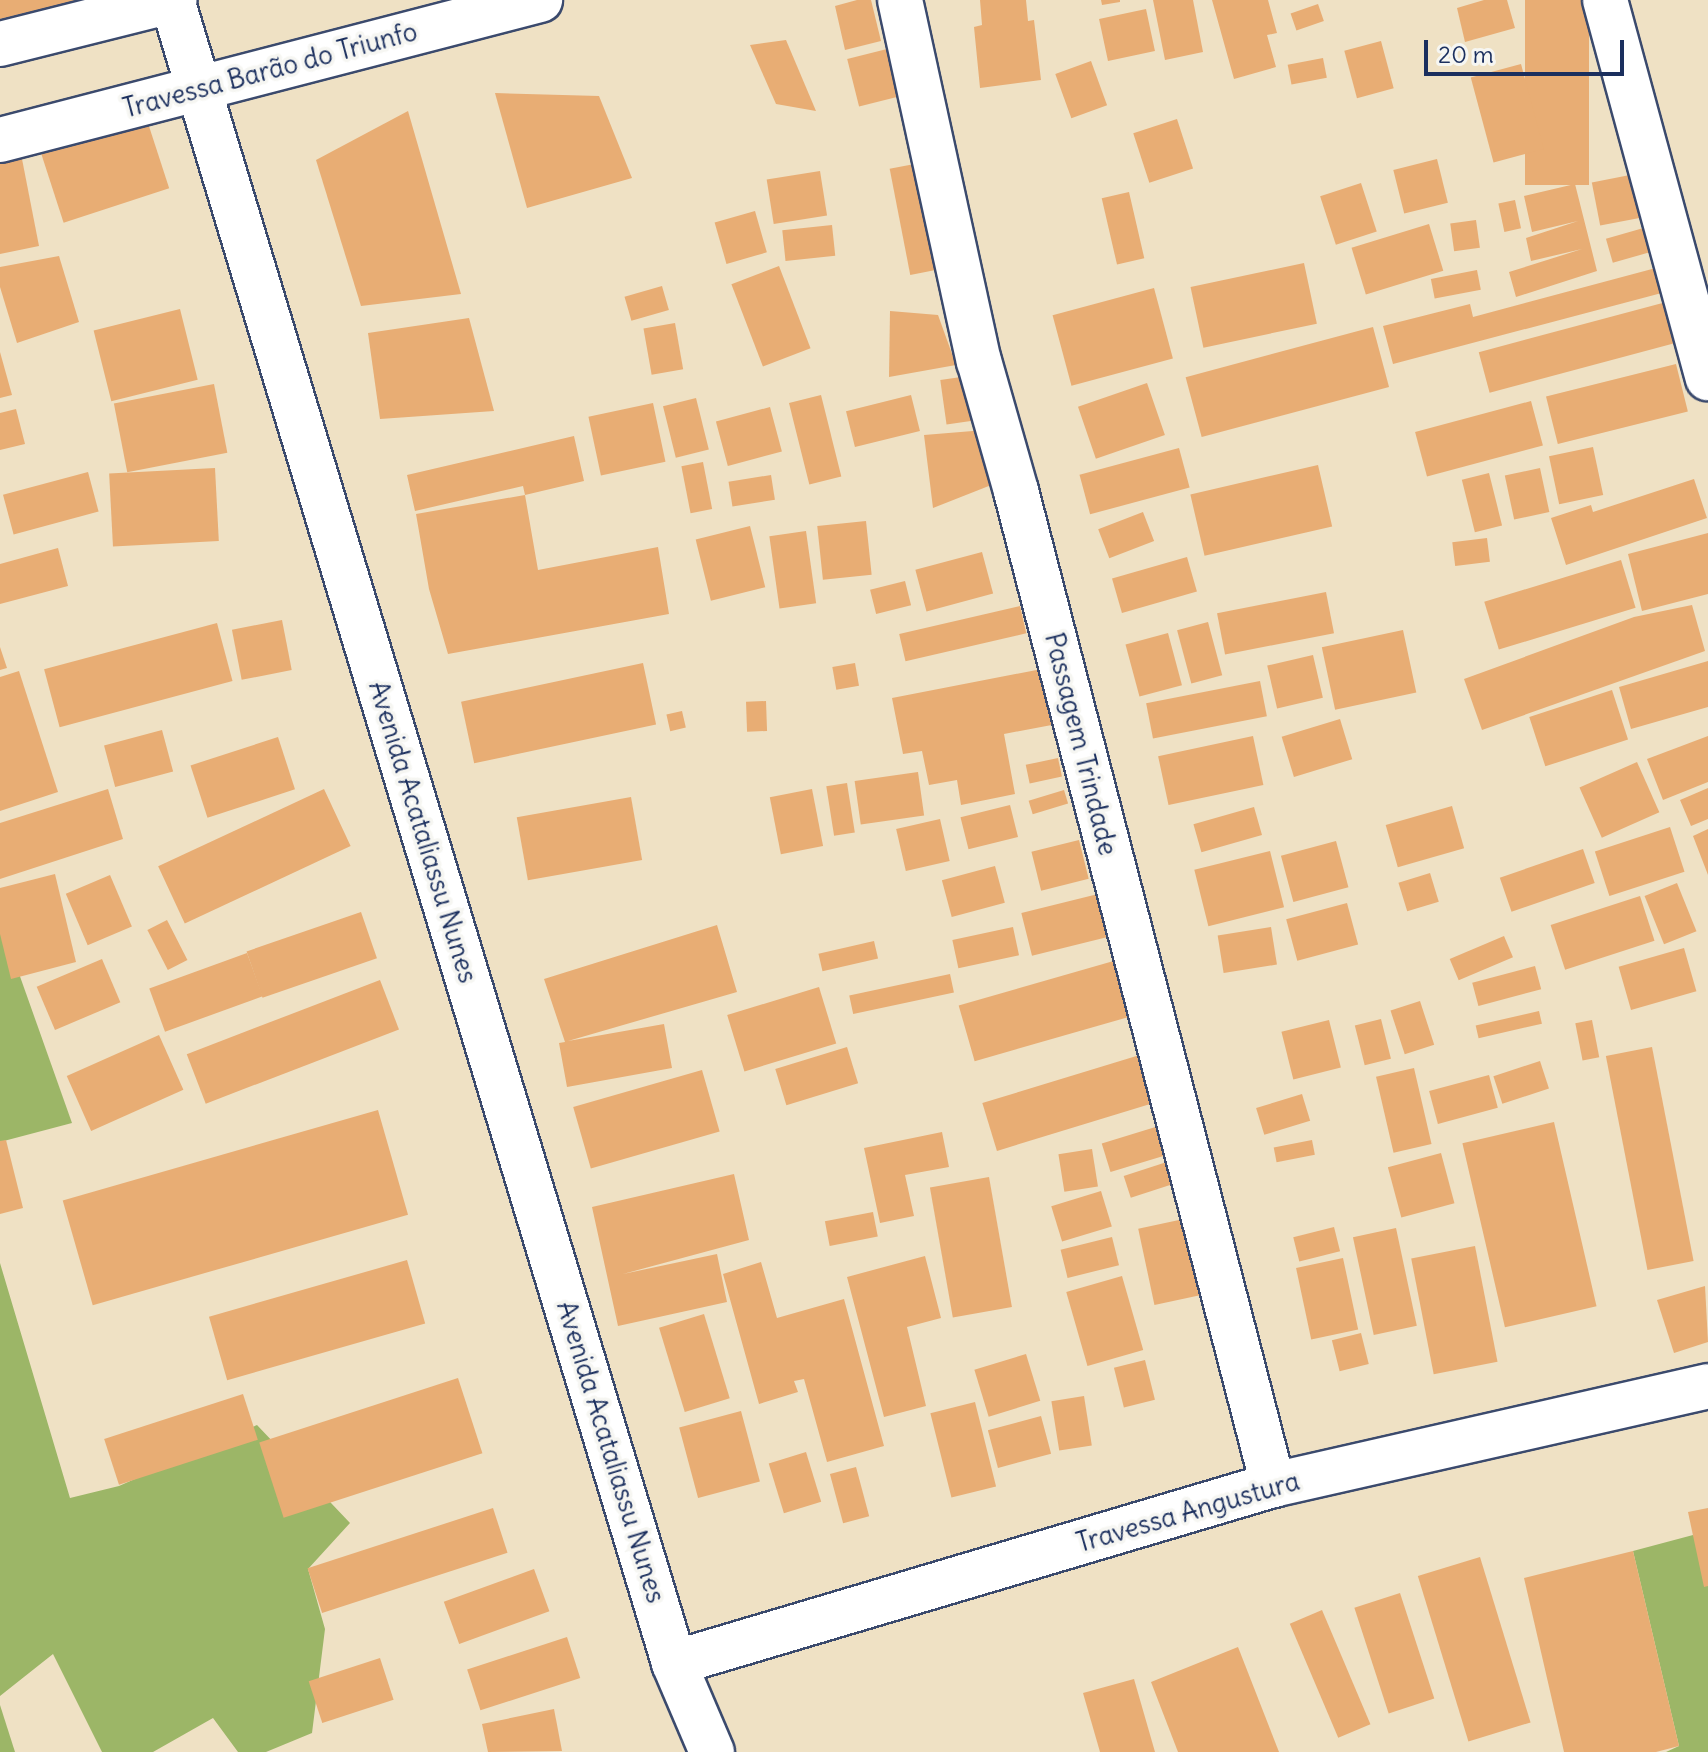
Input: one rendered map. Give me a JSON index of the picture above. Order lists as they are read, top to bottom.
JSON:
{
  "streets": {
    "street": [
      "Travessa Barão do Triunfo",
      "Passagem Trindade",
      "Avenida Acataliassu Nunes",
      "Travessa Angustura"
    ]
  },
  "crossings": [
    ["Travessa Barão do Triunfo", "Avenida Acataliassu Nunes"],
    ["Passagem Trindade", "Travessa Angustura"],
    ["Avenida Acataliassu Nunes", "Travessa Angustura"]
  ],
  "scale_bar": "20 m"
}
